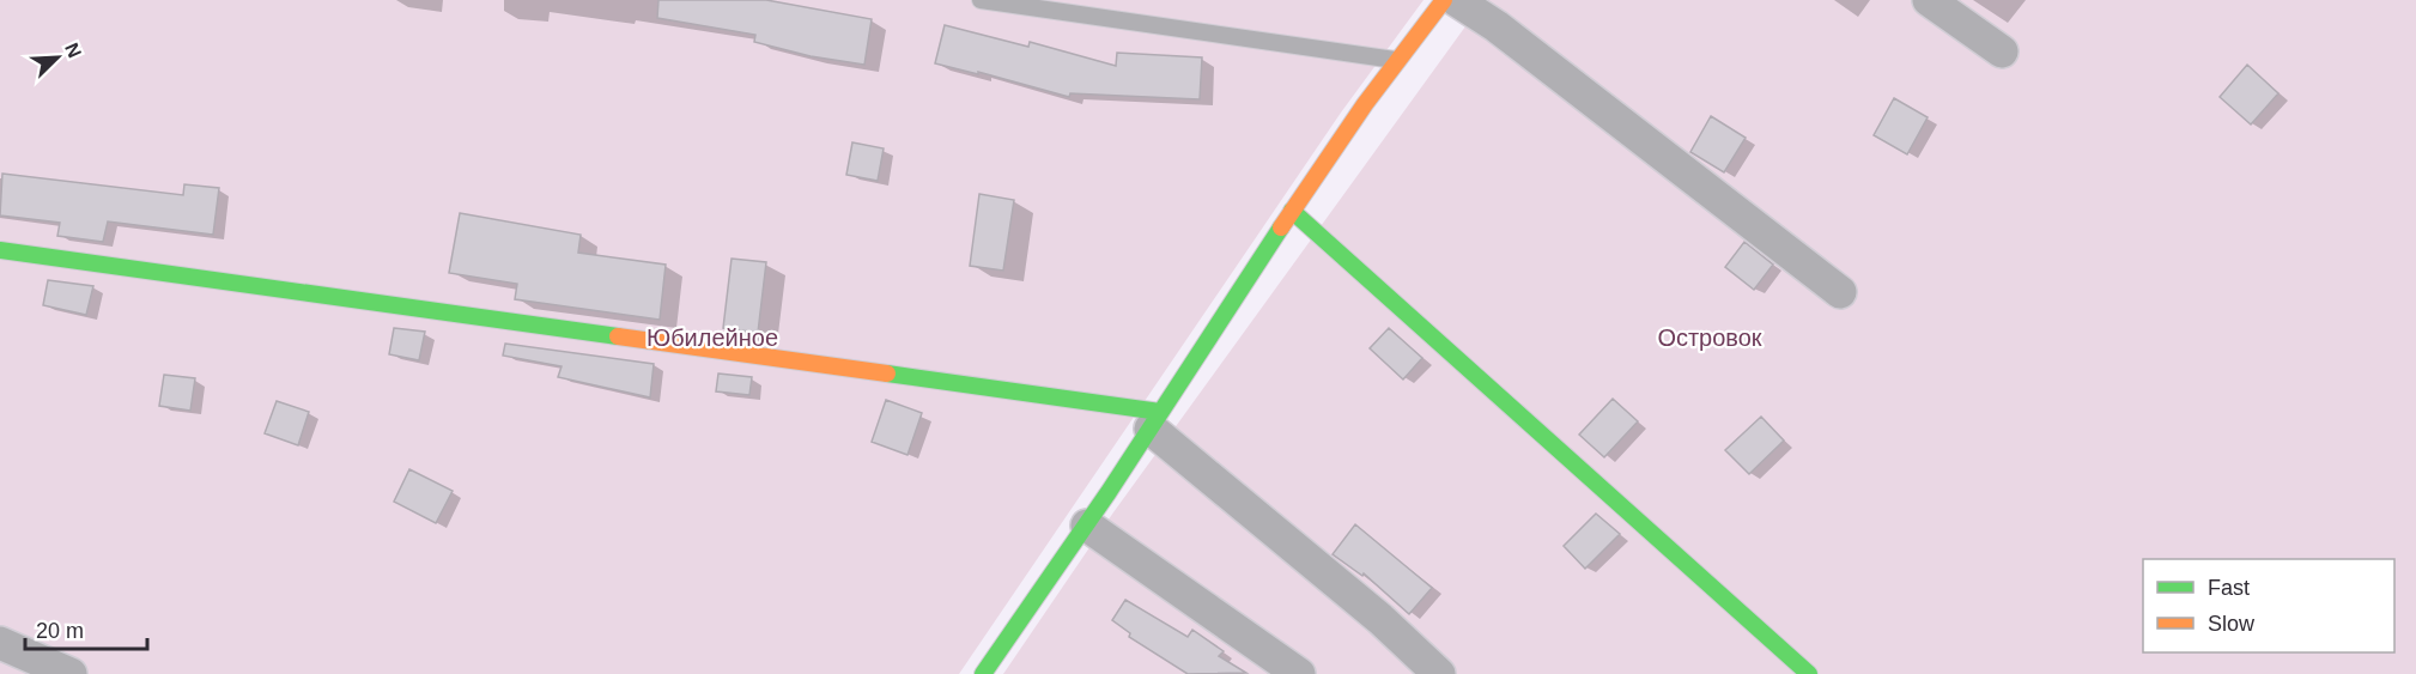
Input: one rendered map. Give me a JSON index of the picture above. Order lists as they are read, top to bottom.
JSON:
{
  "parks": ["Юбилейное", "Островок"],
  "legend": ["Fast", "Slow"],
  "scale_bar": "20 m",
  "north": "top right"
}
